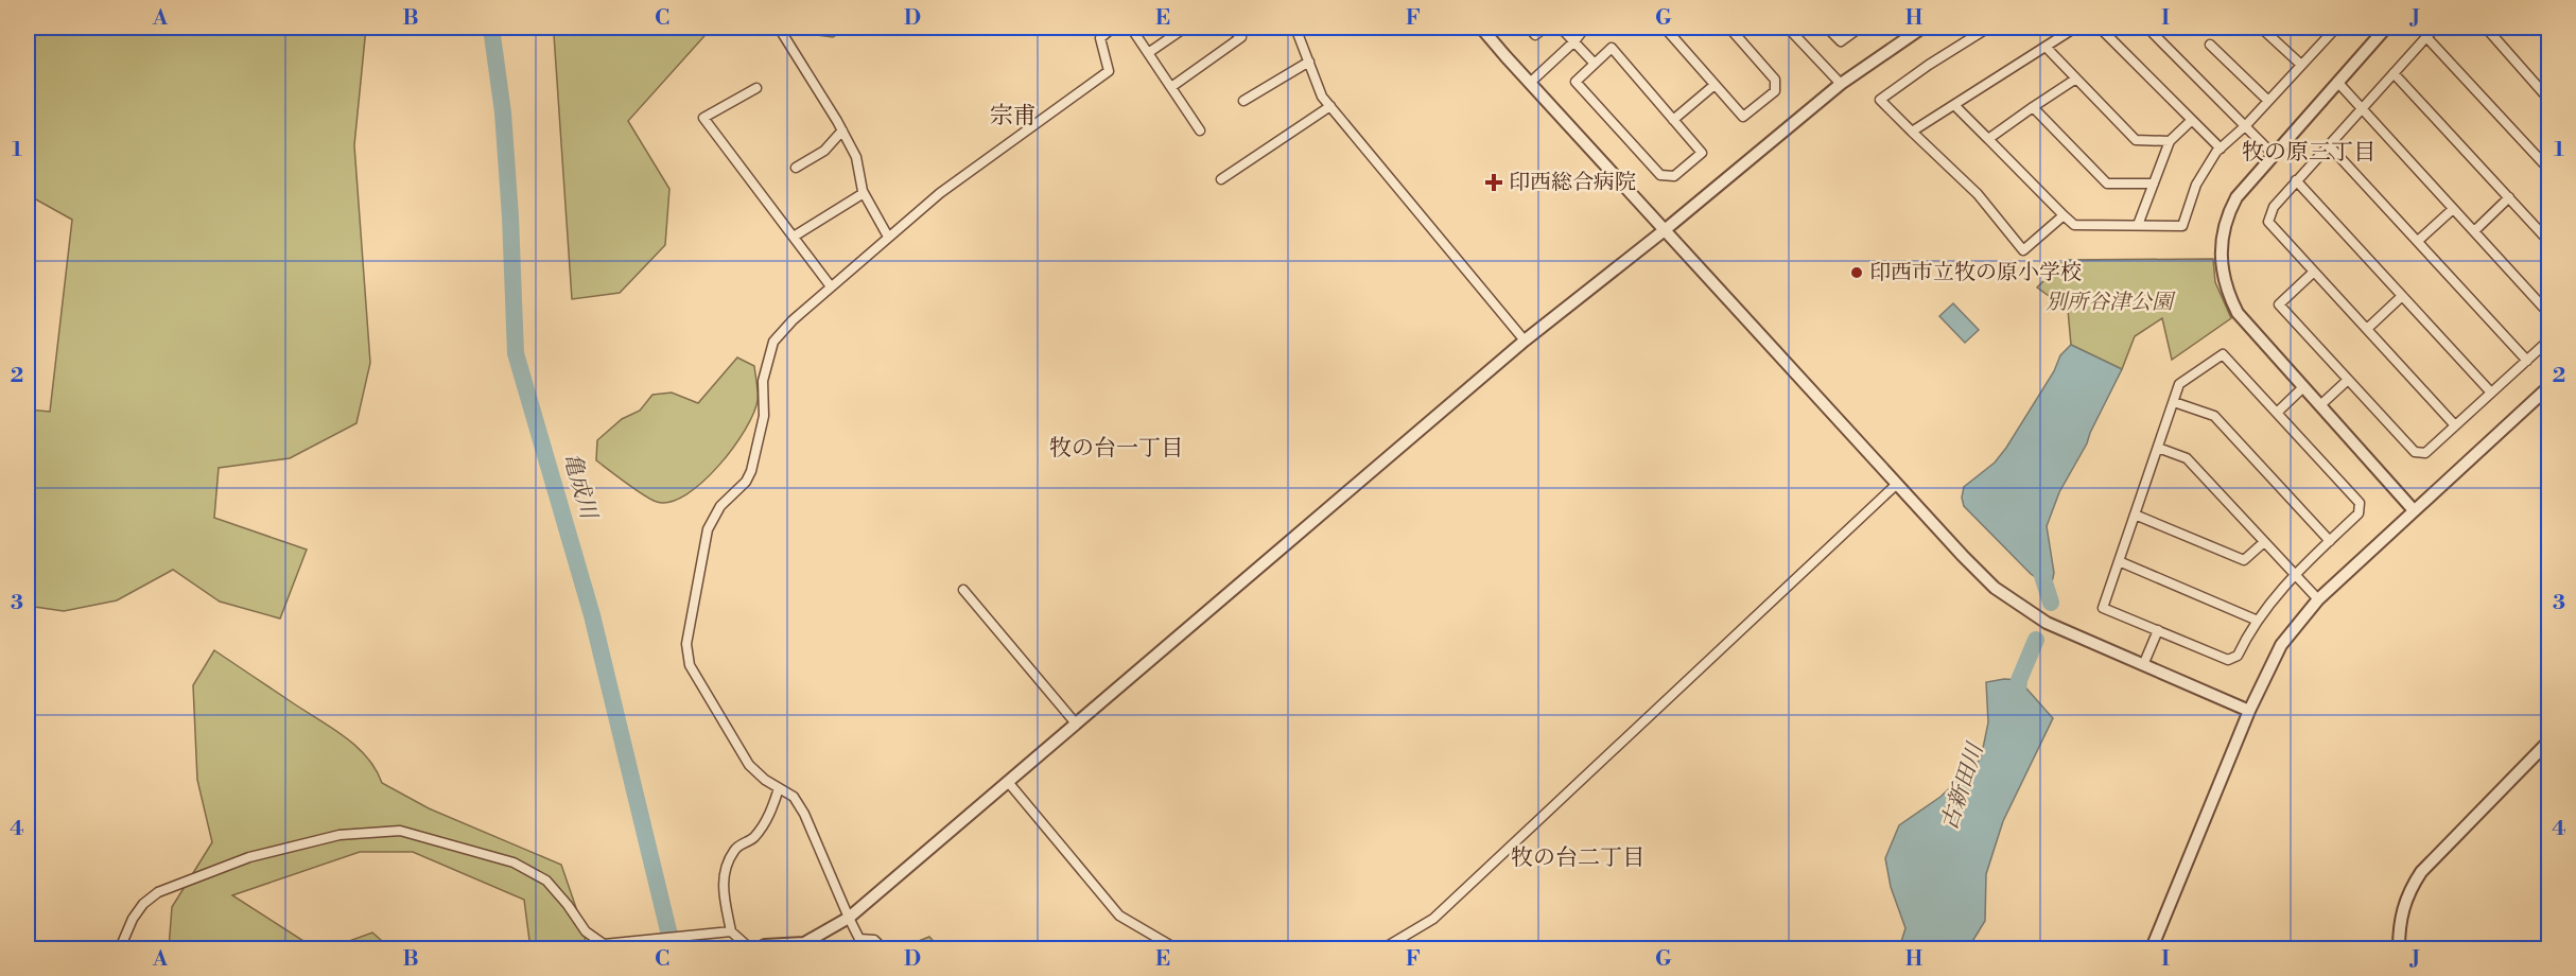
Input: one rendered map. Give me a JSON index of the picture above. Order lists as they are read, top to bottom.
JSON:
{
  "districts": [
    "宗甫",
    "牧の原三丁目",
    "牧の台一丁目",
    "牧の台二丁目"
  ],
  "water": ["亀成川", "古新田川"],
  "parks": ["別所谷津公園"],
  "places": {
    "health": ["印西総合病院"],
    "other": ["印西市立牧の原小学校"]
  },
  "grid": {
    "columns": [
      "A",
      "B",
      "C",
      "D",
      "E",
      "F",
      "G",
      "H",
      "I",
      "J"
    ],
    "rows": [
      "1",
      "2",
      "3",
      "4"
    ]
  }
}
